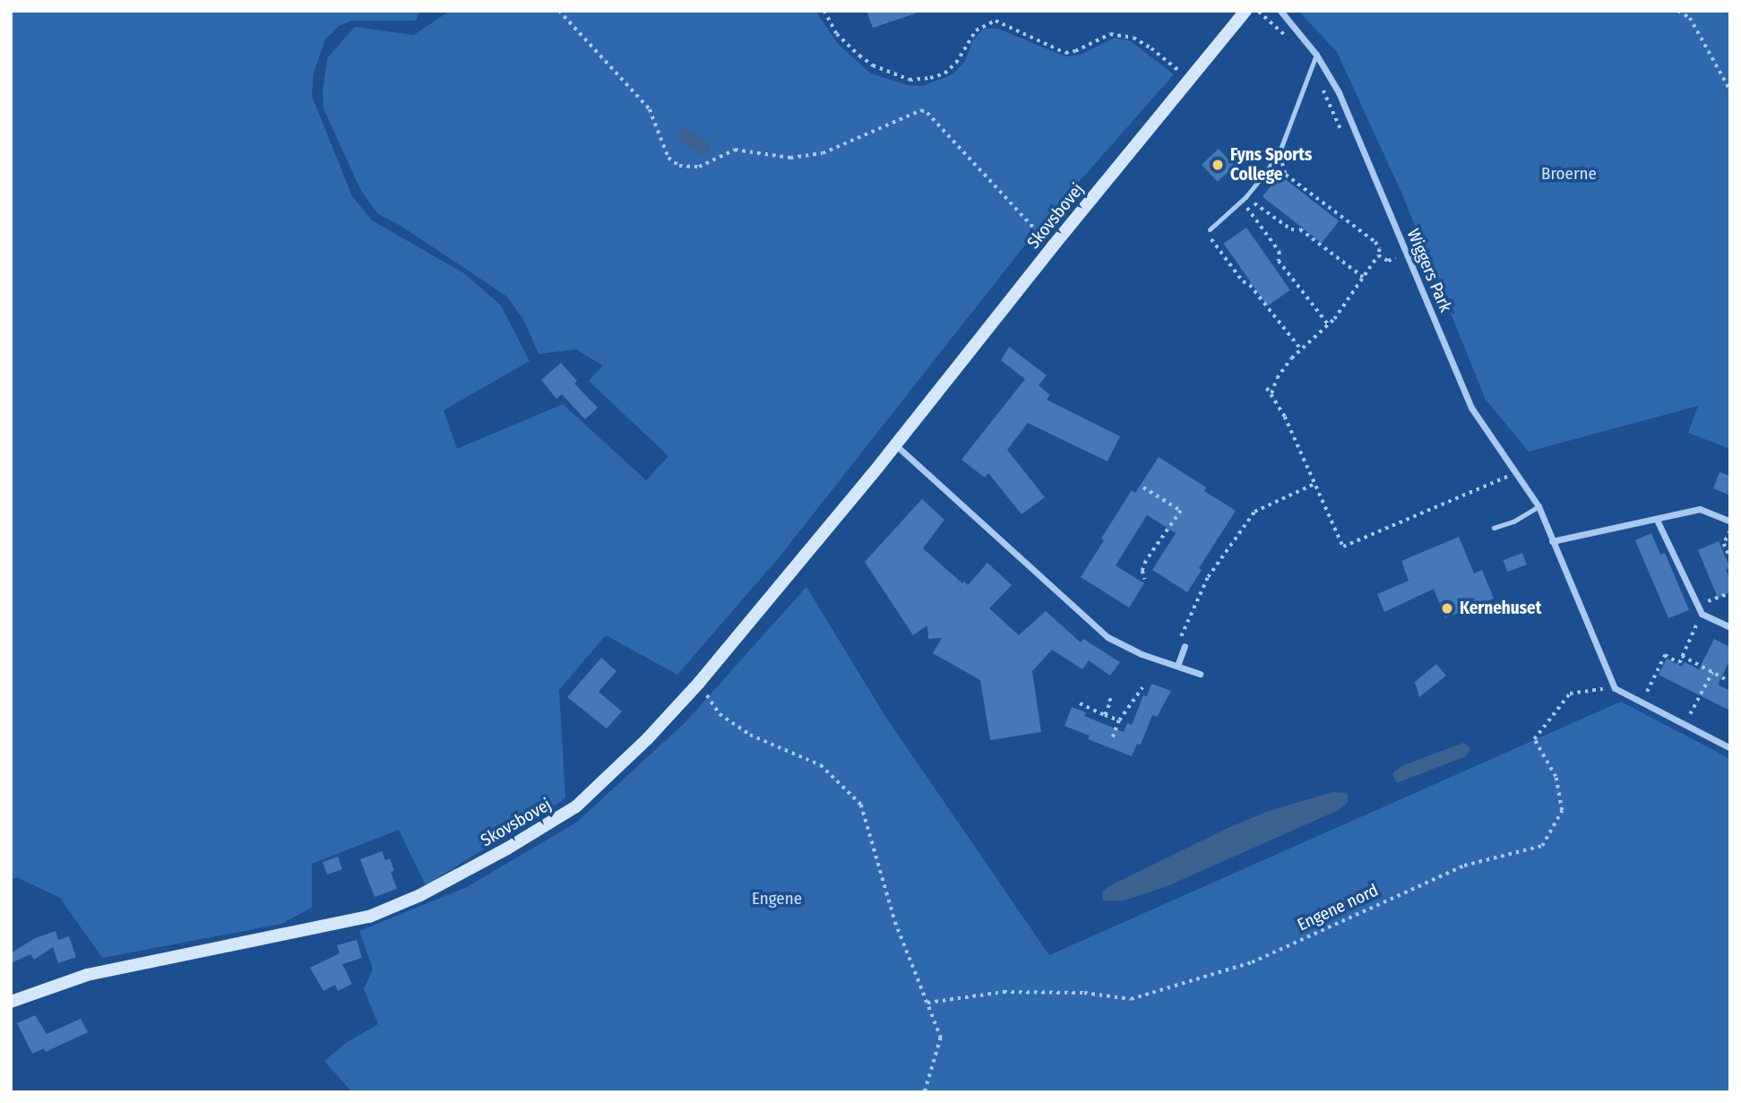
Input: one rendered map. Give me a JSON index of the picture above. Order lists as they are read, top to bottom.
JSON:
{
  "streets": {
    "street": ["Skovsbovej", "Wiggers Park"],
    "path": ["Engene nord"]
  },
  "crossings": [
    ["Wiggers Park", "Engene nord"]
  ],
  "parks": ["Broerne", "Engene"],
  "places": ["Fyns Sports College", "Kernehuset"]
}
